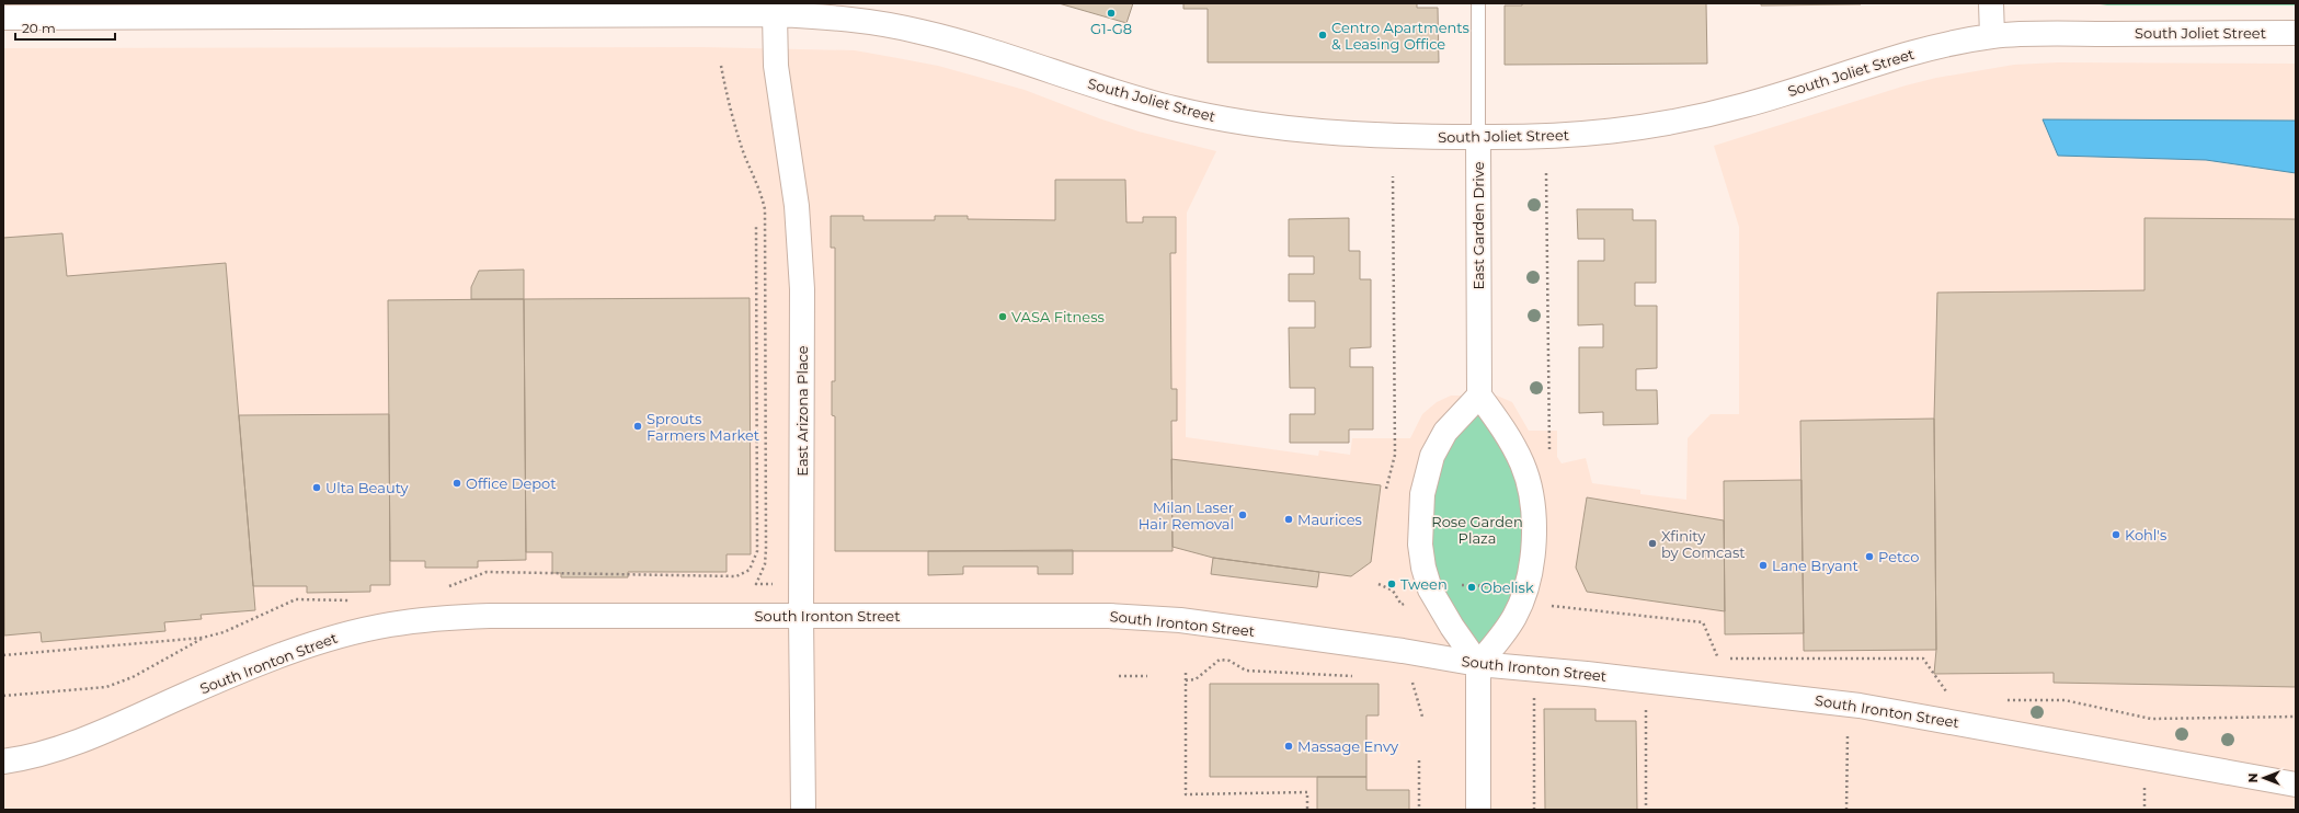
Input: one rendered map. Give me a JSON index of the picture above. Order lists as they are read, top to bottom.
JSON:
{
  "streets": {
    "street": [
      "South Joliet Street",
      "East Garden Drive",
      "East Arizona Place",
      "South Ironton Street"
    ]
  },
  "crossings": [
    ["South Joliet Street", "East Garden Drive"],
    ["South Joliet Street", "East Arizona Place"],
    ["East Arizona Place", "South Ironton Street"]
  ],
  "parks": ["Rose Garden Plaza"],
  "places": [
    "G1-G8",
    "Centro Apartments & Leasing Office",
    "VASA Fitness",
    "Sprouts Farmers Market",
    "Office Depot",
    "Ulta Beauty",
    "Milan Laser Hair Removal",
    "Maurices",
    "Kohl's",
    "Xfinity by Comcast",
    "Petco",
    "Lane Bryant",
    "Tween",
    "Obelisk",
    "Massage Envy"
  ],
  "scale_bar": "20 m",
  "north": "left"
}
